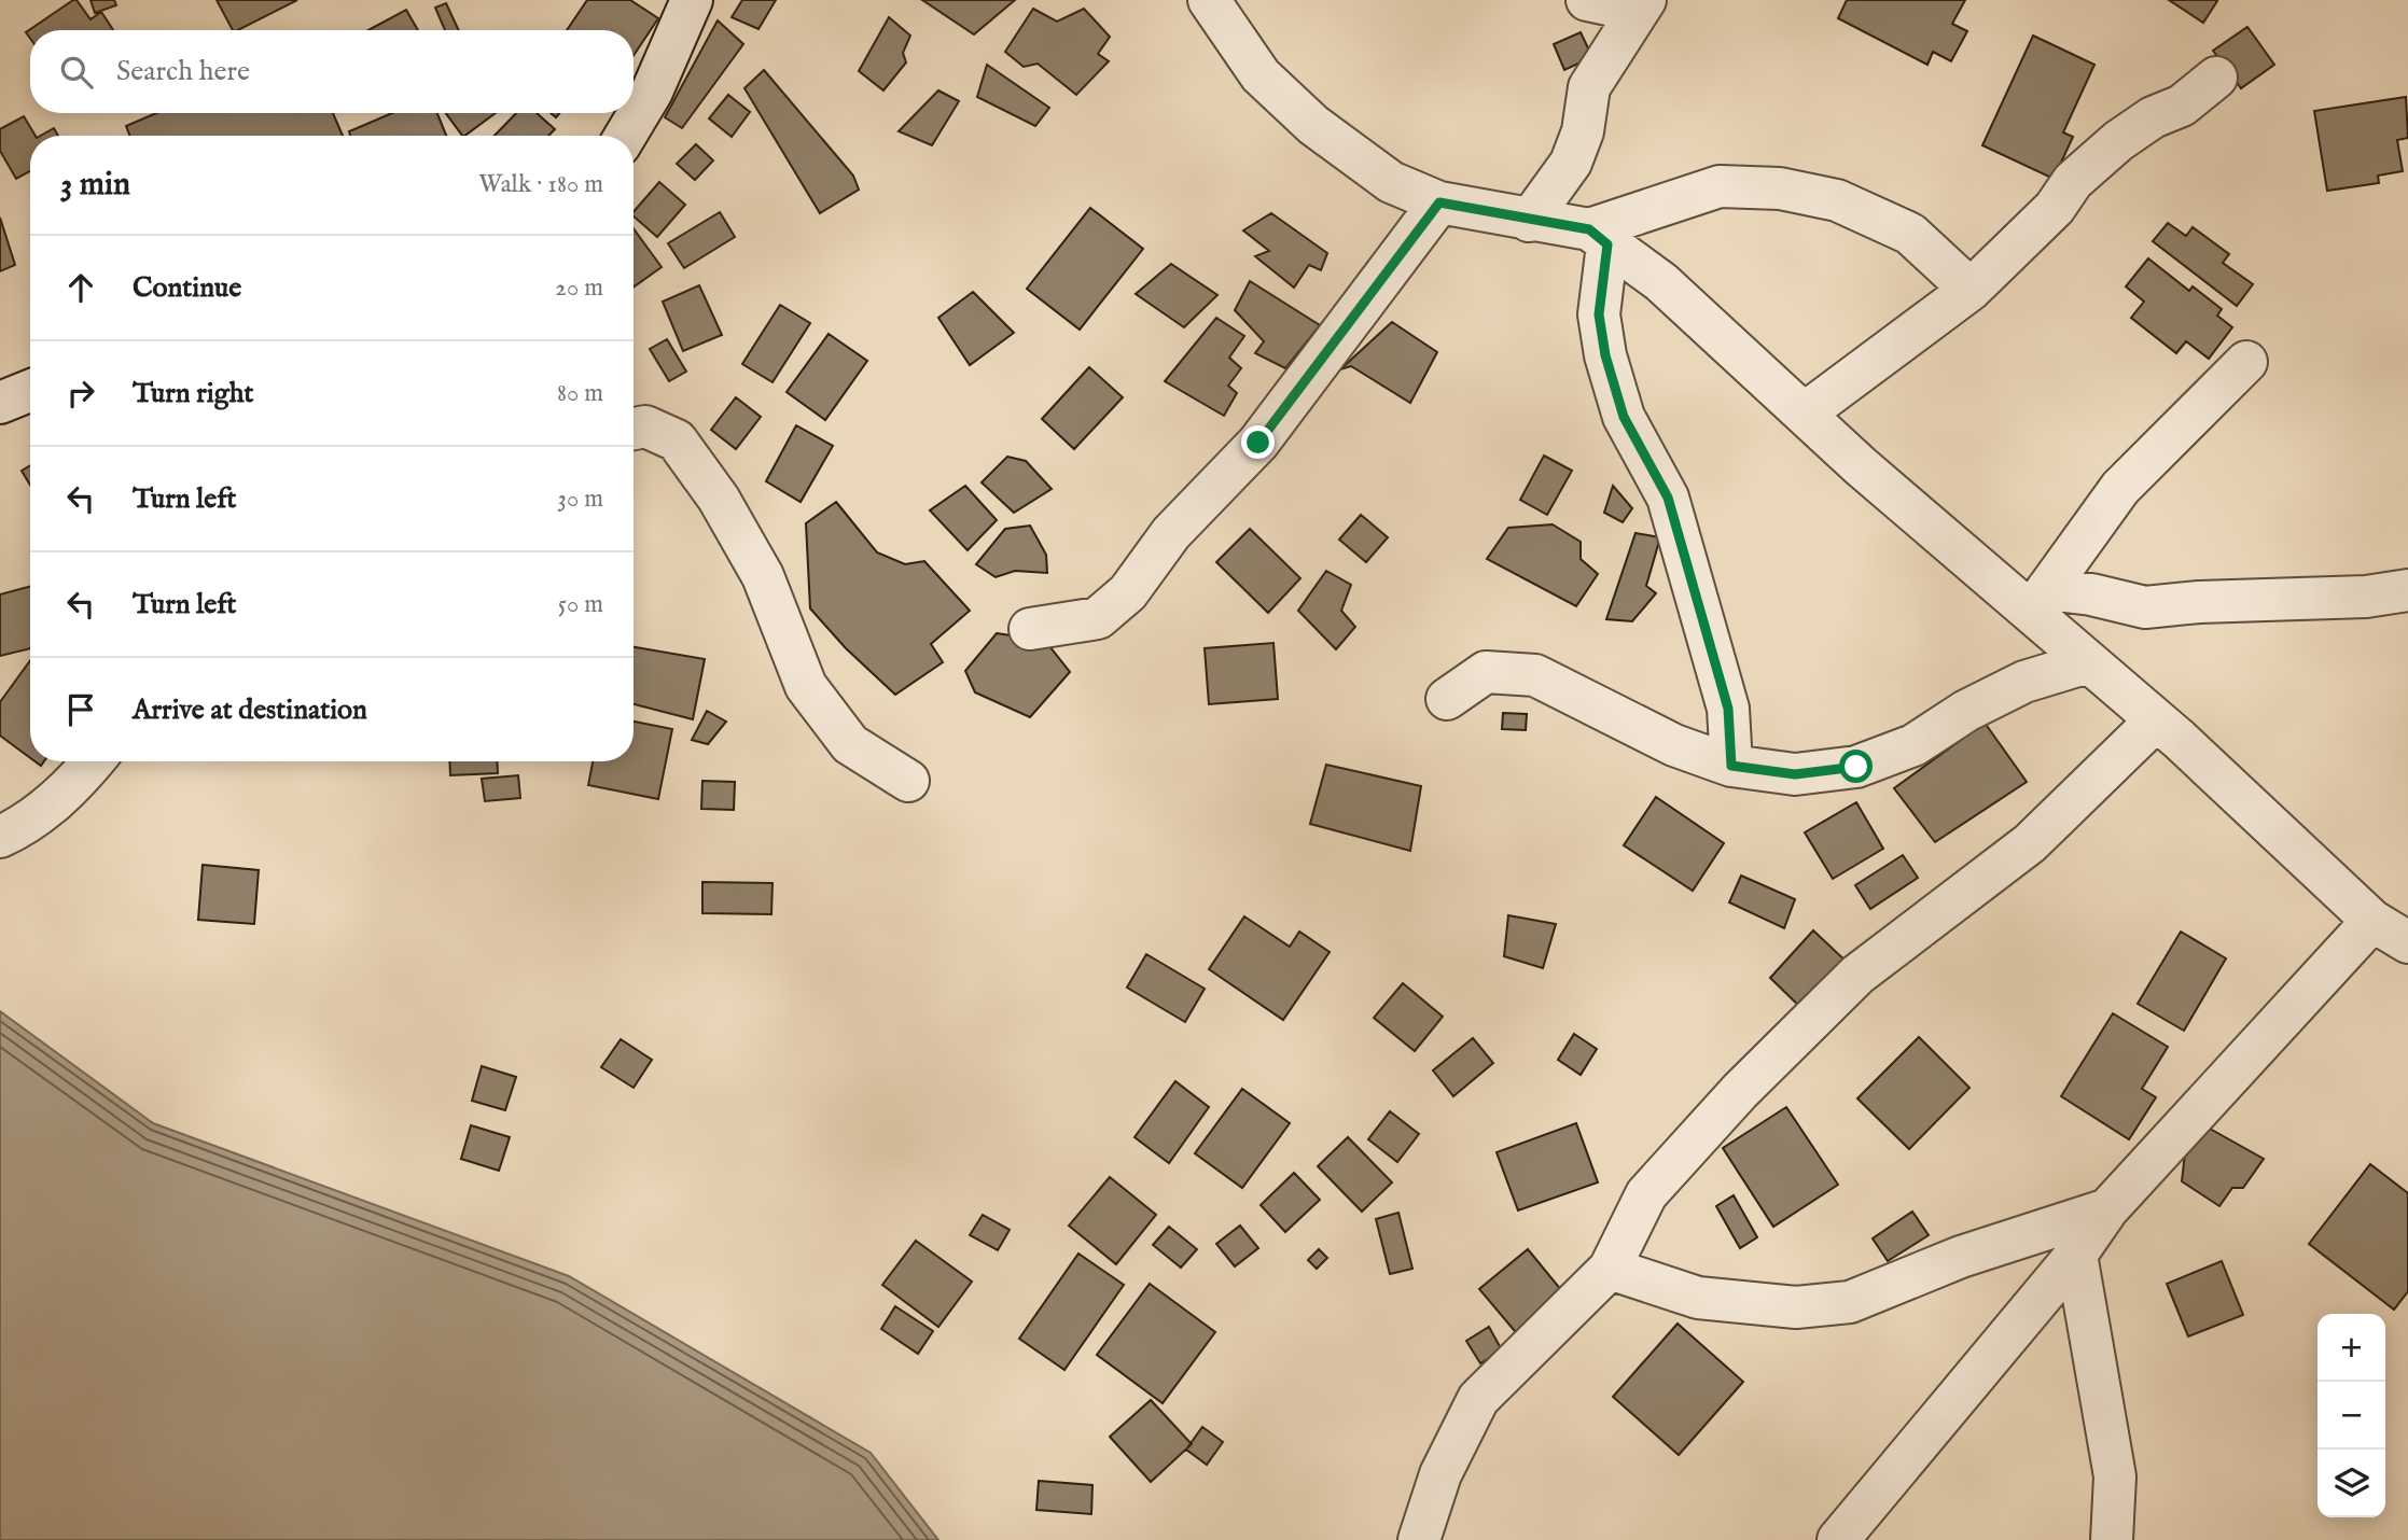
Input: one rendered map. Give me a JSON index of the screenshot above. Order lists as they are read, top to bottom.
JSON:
{
  "page": {
    "search": "Search here",
    "heading": ["3 min", "Walk · 180 m"],
    "list": [
      ["Continue", "20 m"],
      ["Turn right", "80 m"],
      ["Turn left", "30 m"],
      ["Turn left", "50 m"],
      "Arrive at destination"
    ],
    "map_buttons": ["+", "−"]
  }
}
